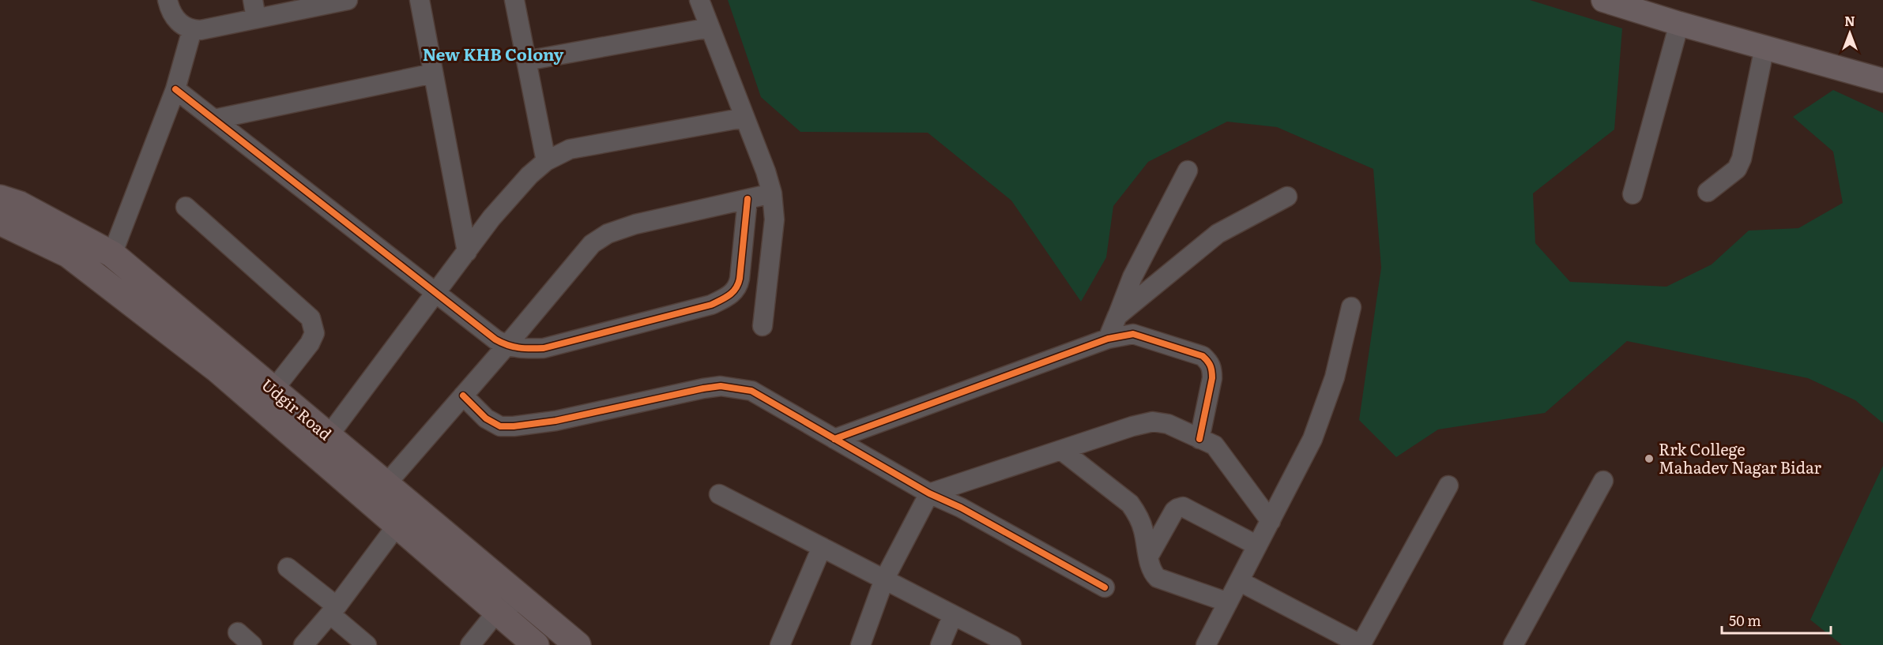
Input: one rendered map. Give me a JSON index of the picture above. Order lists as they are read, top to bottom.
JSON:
{
  "streets": {
    "highway": ["Udgir Road"]
  },
  "districts": ["New KHB Colony"],
  "places": ["Rrk College Mahadev Nagar Bidar"],
  "scale_bar": "50 m",
  "north": "top"
}
